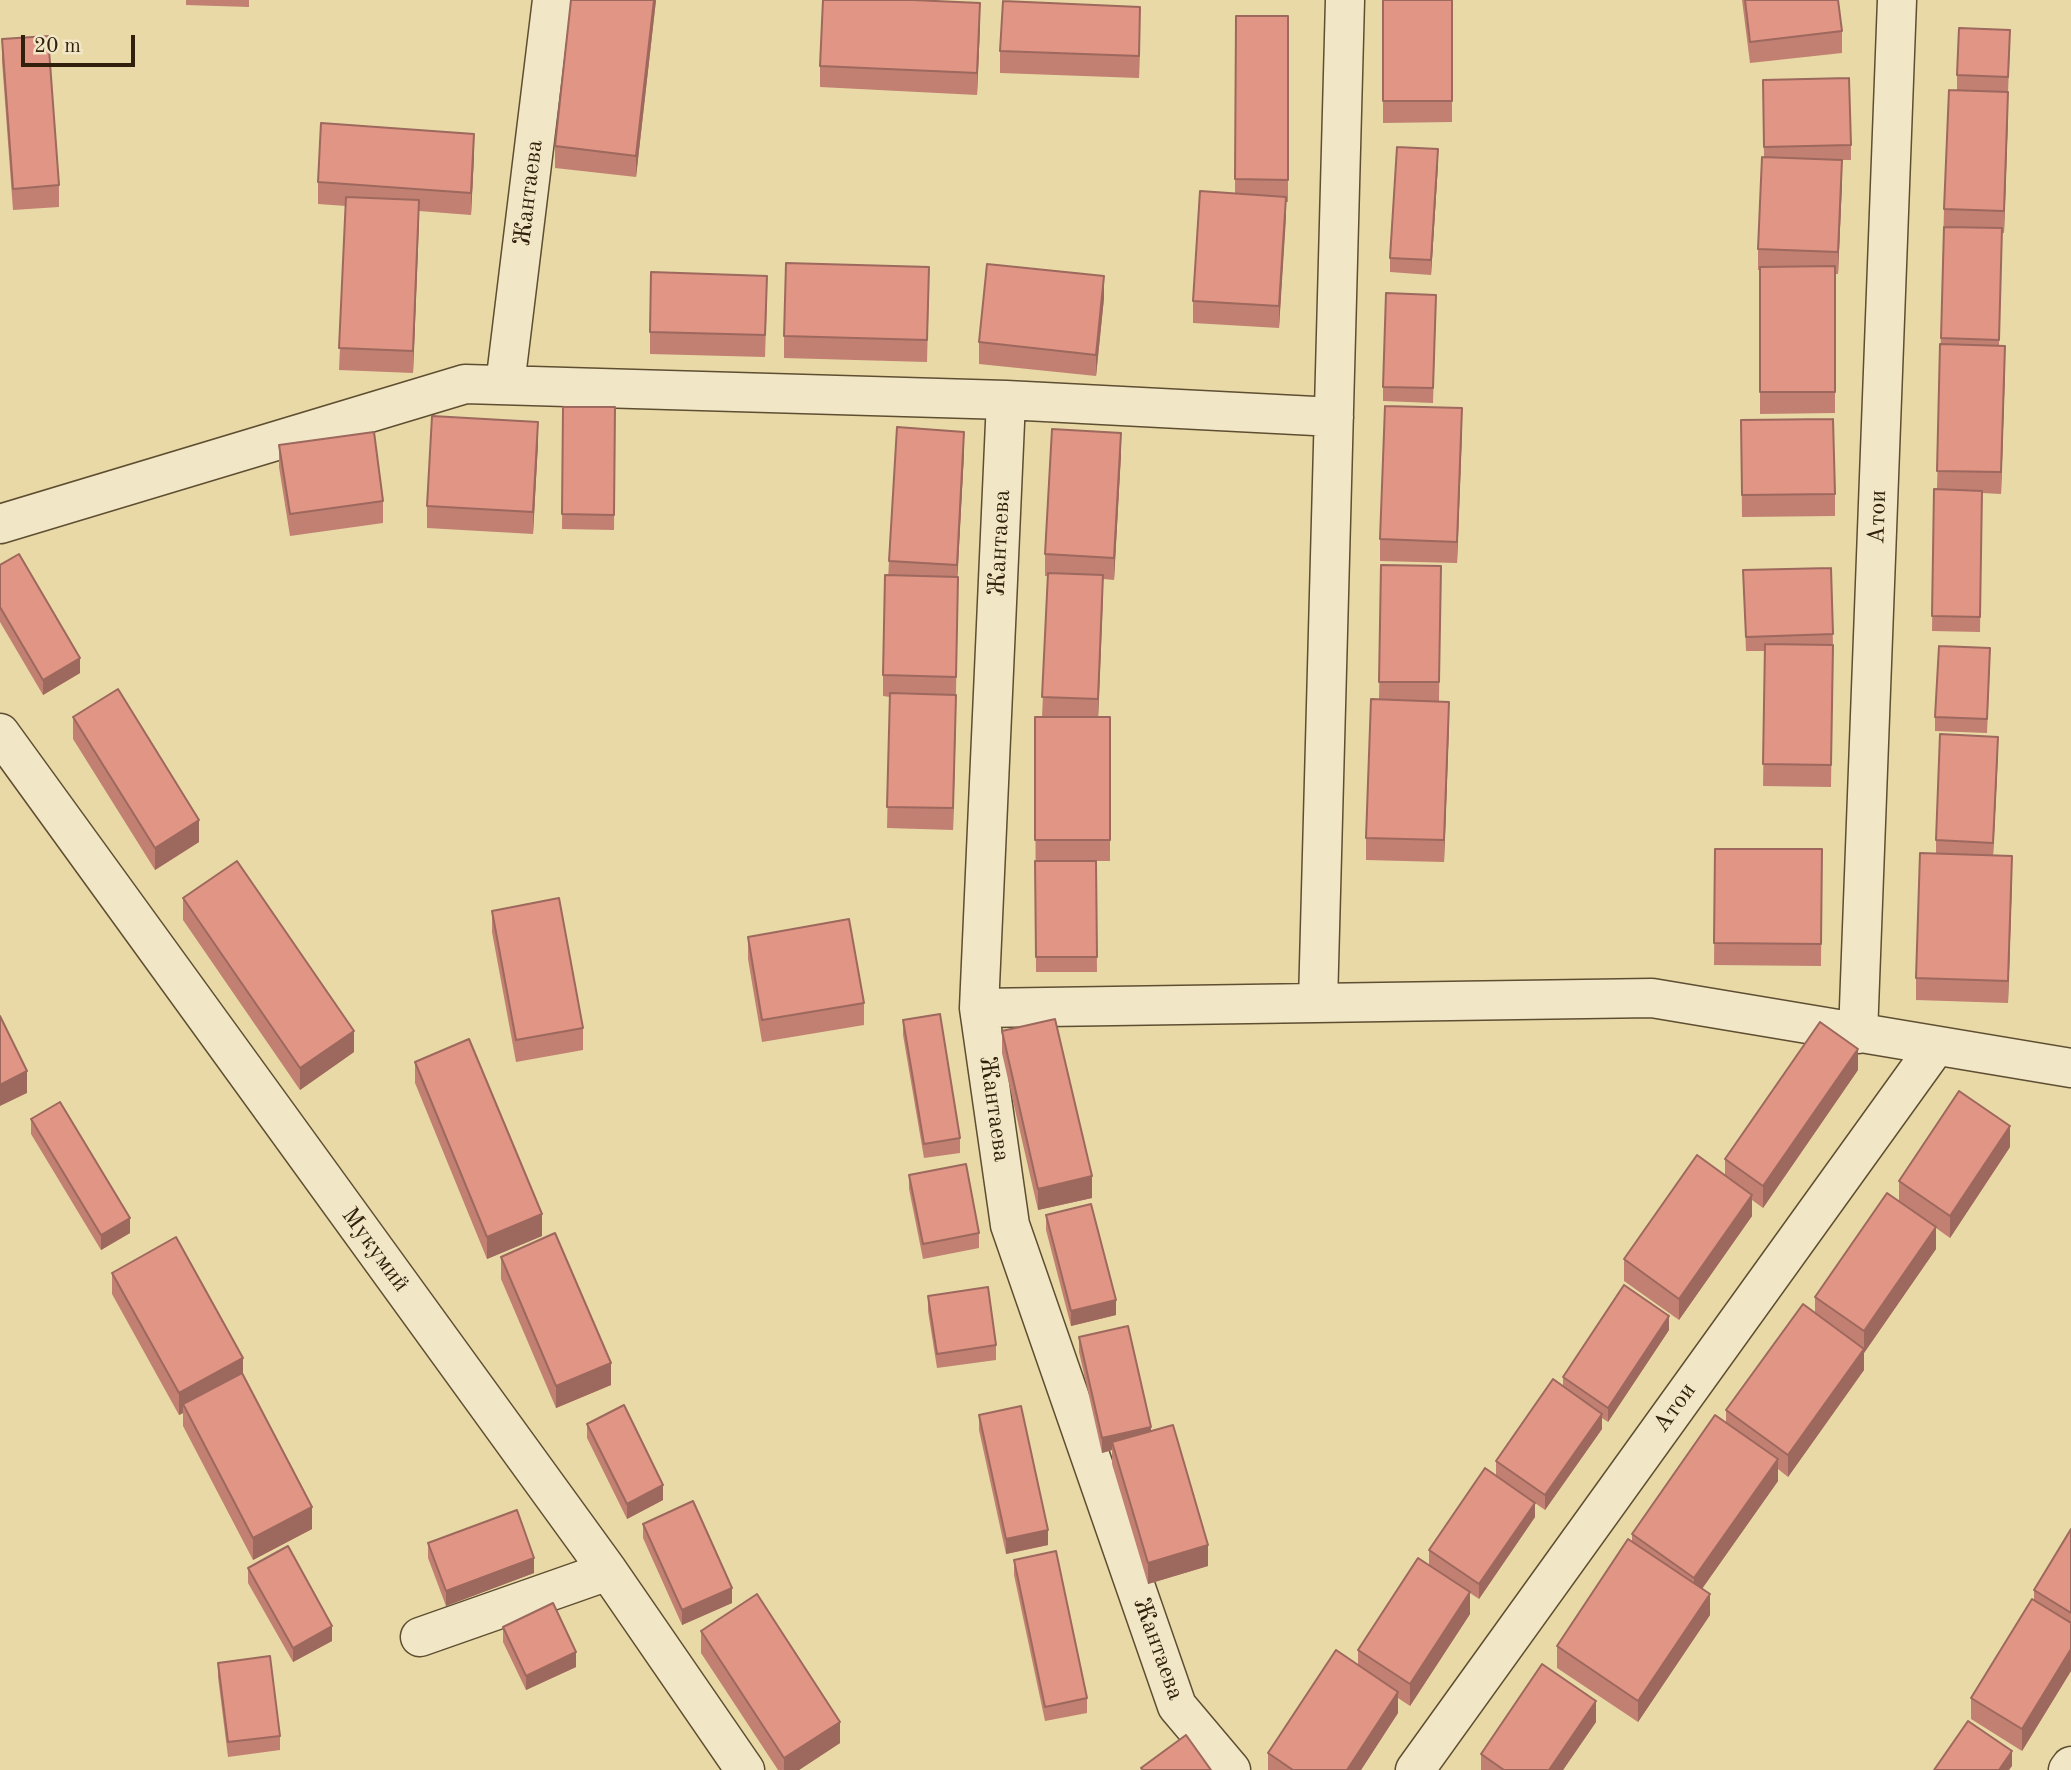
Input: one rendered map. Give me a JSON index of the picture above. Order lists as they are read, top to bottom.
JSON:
{
  "streets": {
    "street": ["Жантаева", "Атои", "Мукумий"]
  },
  "scale_bar": "20 m"
}
